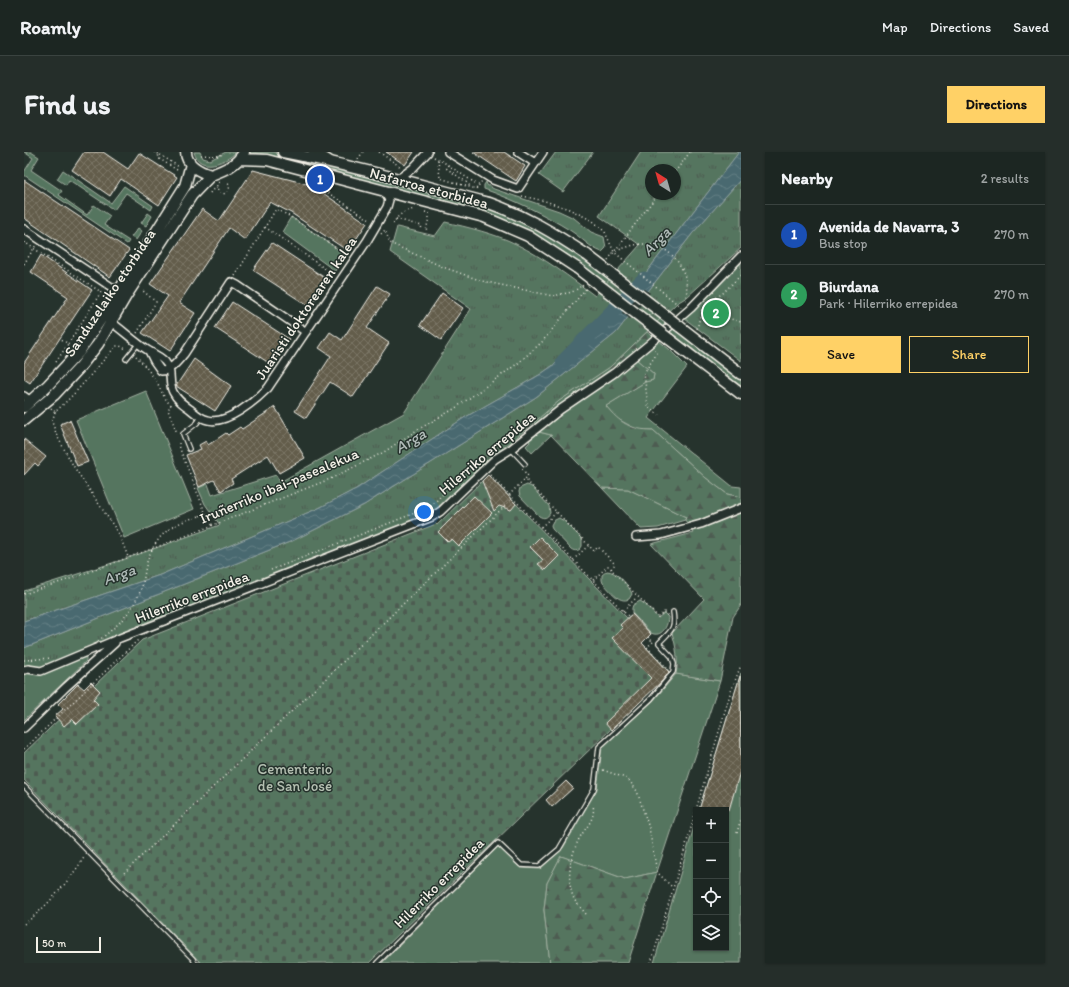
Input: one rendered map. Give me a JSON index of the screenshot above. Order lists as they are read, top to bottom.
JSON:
{
  "streets": {
    "main road": ["Nafarroa etorbidea", "Sanduzelaiko etorbidea"],
    "street": ["Juaristi doktorearen kalea", "Hilerriko errepidea"],
    "path": ["Iruñerriko ibai-pasealekua"]
  },
  "crossings": [
    ["Nafarroa etorbidea", "Juaristi doktorearen kalea"]
  ],
  "water": ["Arga"],
  "parks": ["Cementerio de San José"],
  "scale_bar": "50 m",
  "north": "top left",
  "page": {
    "header": "Roamly",
    "nav": ["Map", "Directions", "Saved"],
    "buttons": [
      "Directions",
      ["Save", "Share"]
    ],
    "title": "Find us",
    "heading": ["Nearby", "2 results"],
    "pins": ["1", "2"],
    "list": [
      {
        "mark": "1",
        "name": "Avenida de Navarra, 3",
        "note": "Bus stop",
        "value": "270 m"
      },
      {
        "mark": "2",
        "name": "Biurdana",
        "note": "Park · Hilerriko errepidea",
        "value": "270 m"
      }
    ],
    "map_buttons": ["+", "−"],
    "scale": "50 m"
  }
}
